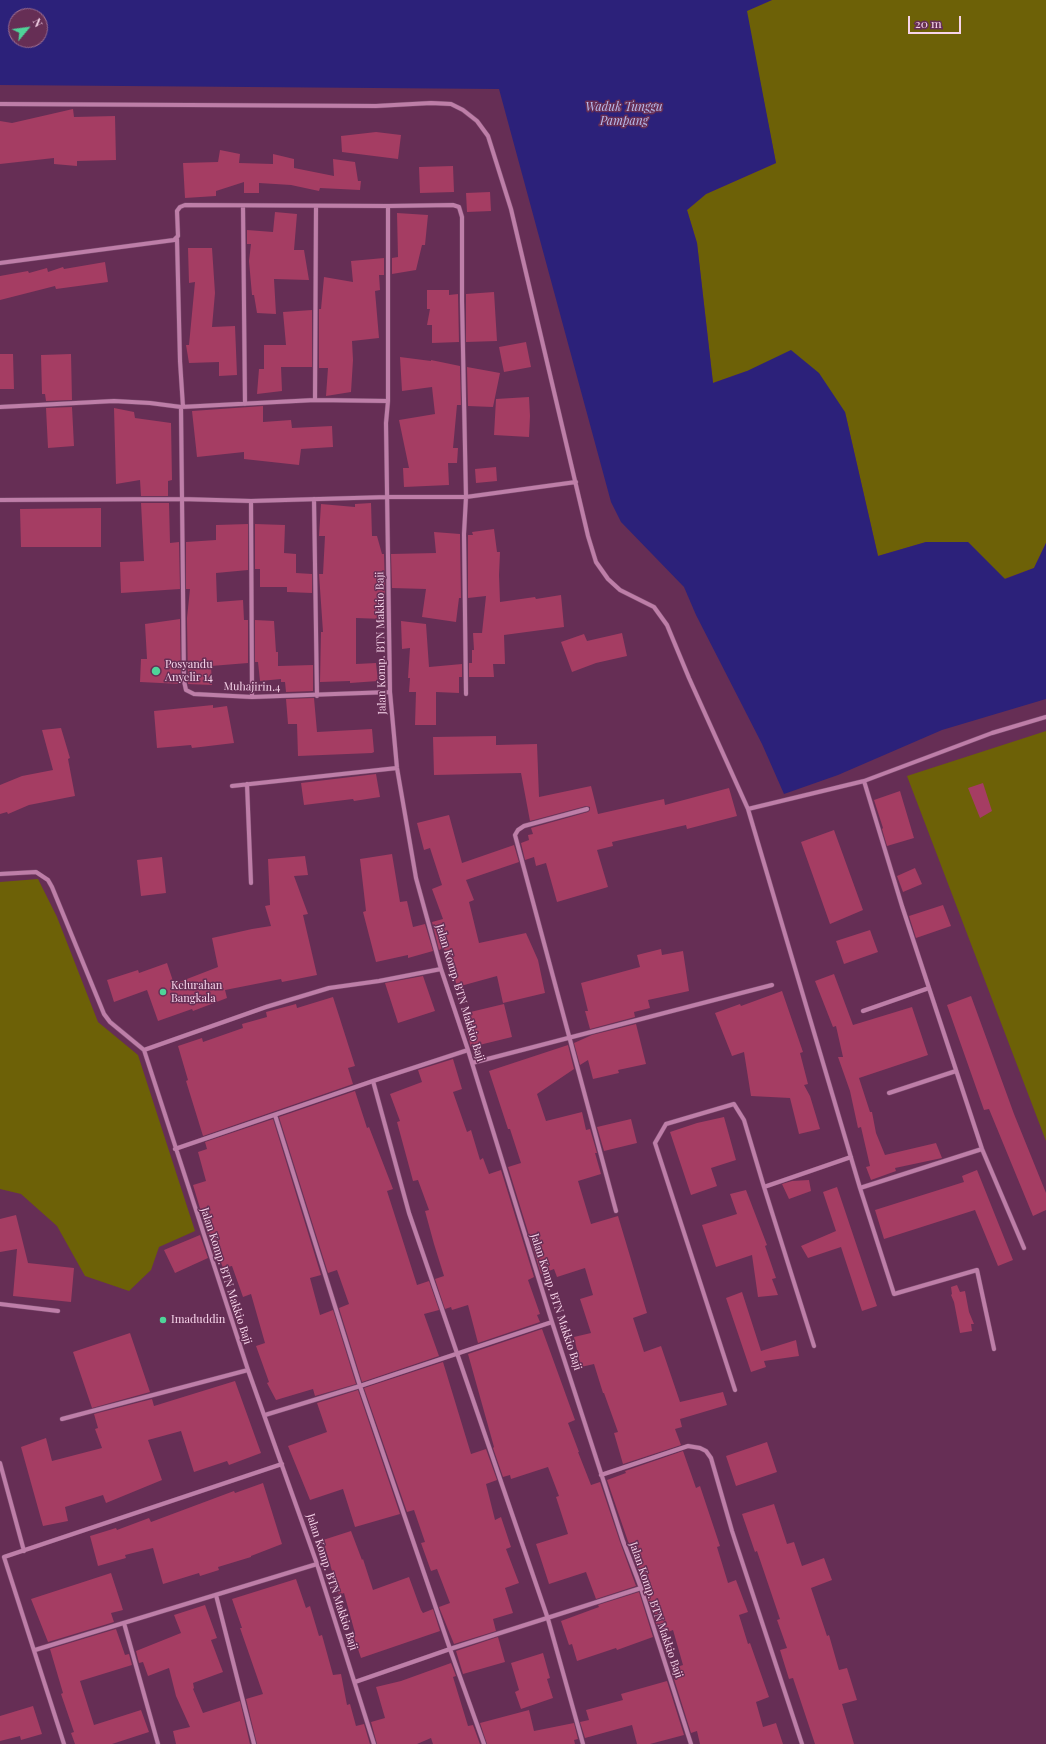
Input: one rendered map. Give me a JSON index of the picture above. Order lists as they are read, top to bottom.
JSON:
{
  "streets": {
    "street": ["Jalan Komp. BTN Makkio Baji", "Muhajirin.4"]
  },
  "crossings": [
    ["Jalan Komp. BTN Makkio Baji", "Muhajirin.4"]
  ],
  "water": ["Waduk Tunggu Pampang"],
  "places": ["Posyandu Anyelir 14", "Kelurahan Bangkala", "Imaduddin"],
  "scale_bar": "20 m",
  "north": "top right"
}
